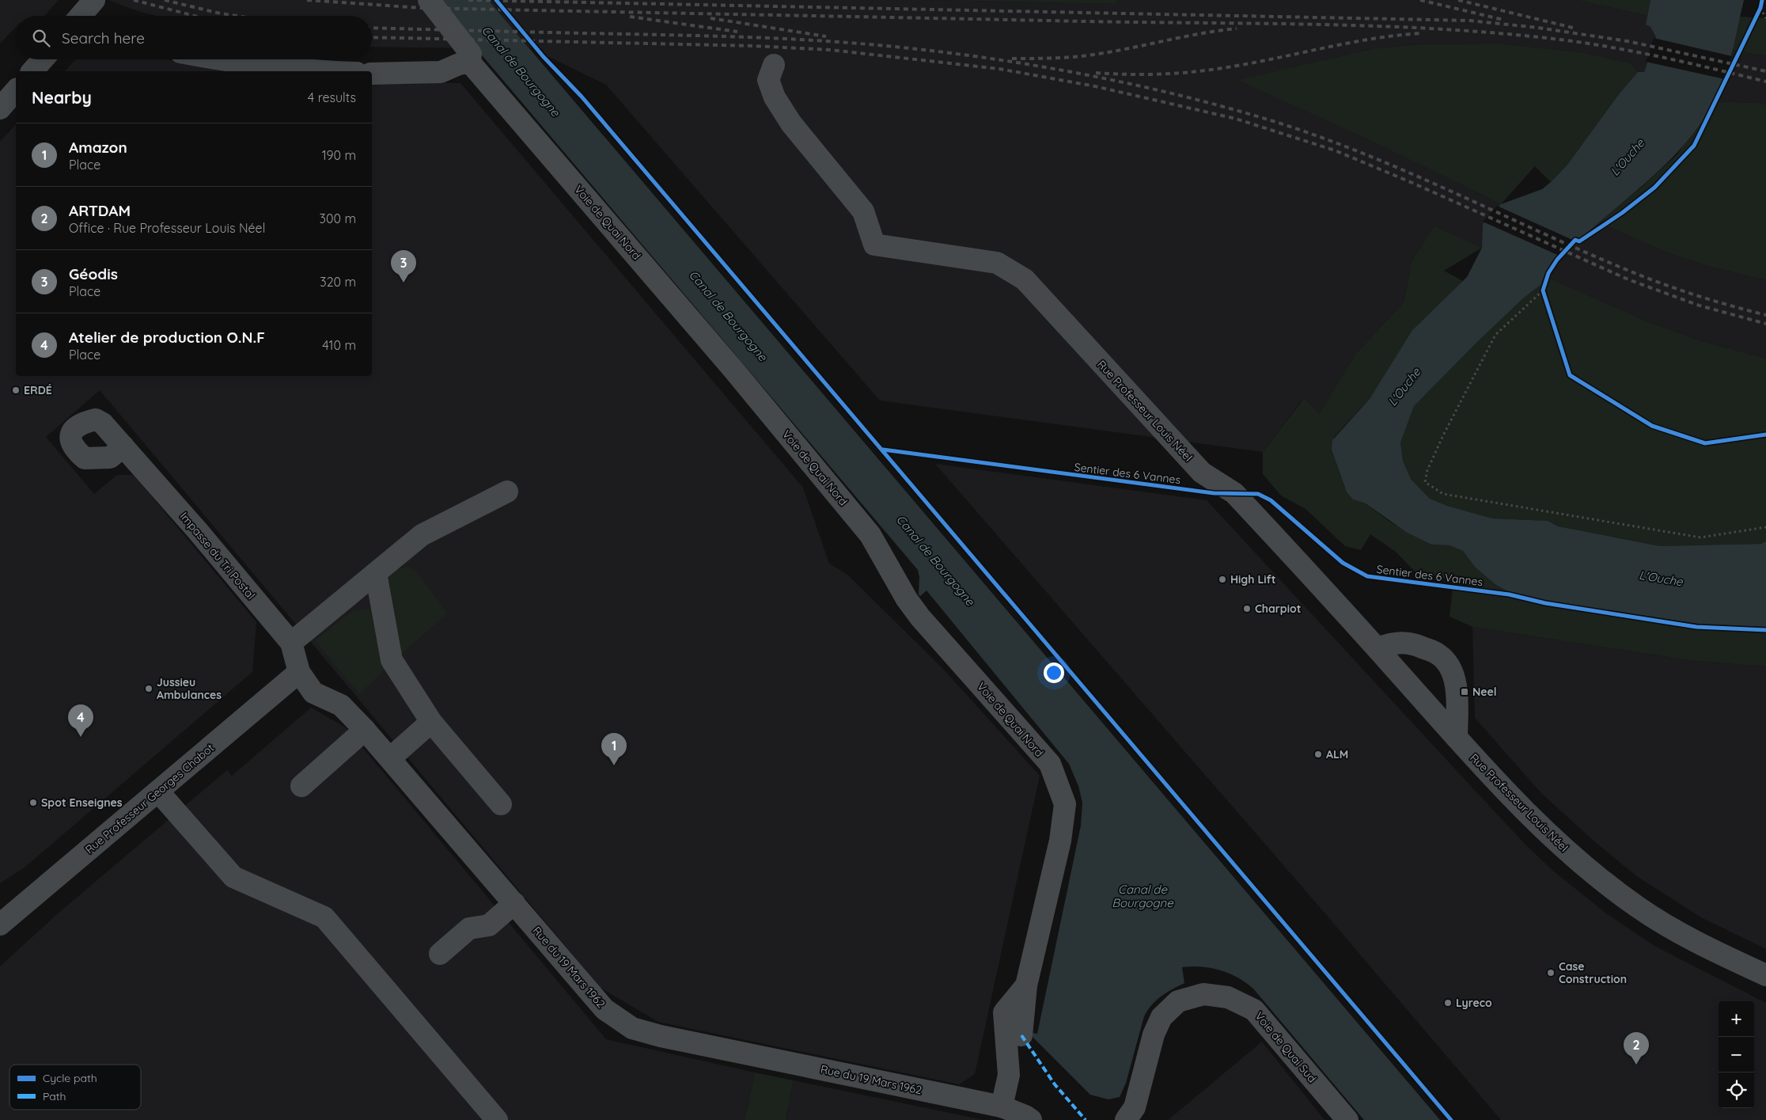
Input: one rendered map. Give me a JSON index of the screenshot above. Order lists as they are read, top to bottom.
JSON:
{
  "streets": {
    "street": [
      "Voie de Quai Nord",
      "Rue Professeur Louis Néel",
      "Impasse du Tri Postal",
      "Rue Professeur Georges Chabot",
      "Rue du 19 Mars 1962",
      "Voie de Quai Sud"
    ],
    "cycle path": ["Sentier des 6 Vannes"]
  },
  "crossings": [
    ["Voie de Quai Nord", "Rue du 19 Mars 1962"],
    ["Impasse du Tri Postal", "Rue Professeur Georges Chabot"],
    ["Impasse du Tri Postal", "Rue du 19 Mars 1962"],
    ["Rue Professeur Georges Chabot", "Rue du 19 Mars 1962"]
  ],
  "water": ["Canal de Bourgogne", "L'Ouche"],
  "places": {
    "other": [
      "ERDÉ",
      "High Lift",
      "Charpiot",
      "Jussieu Ambulances",
      "ALM",
      "Spot Enseignes",
      "Case Construction",
      "Lyreco"
    ],
    "transit": ["Neel"]
  },
  "legend": ["Cycle path", "Path"],
  "page": {
    "search": "Search here",
    "heading": ["Nearby", "4 results"],
    "list": [
      {
        "mark": "1",
        "name": "Amazon",
        "note": "Place",
        "value": "190 m"
      },
      {
        "mark": "2",
        "name": "ARTDAM",
        "note": "Office · Rue Professeur Louis Néel",
        "value": "300 m"
      },
      {
        "mark": "3",
        "name": "Géodis",
        "note": "Place",
        "value": "320 m"
      },
      {
        "mark": "4",
        "name": "Atelier de production O.N.F",
        "note": "Place",
        "value": "410 m"
      }
    ],
    "pins": [
      "3",
      "4",
      "1",
      "2"
    ],
    "map_buttons": ["+", "−"]
  }
}
